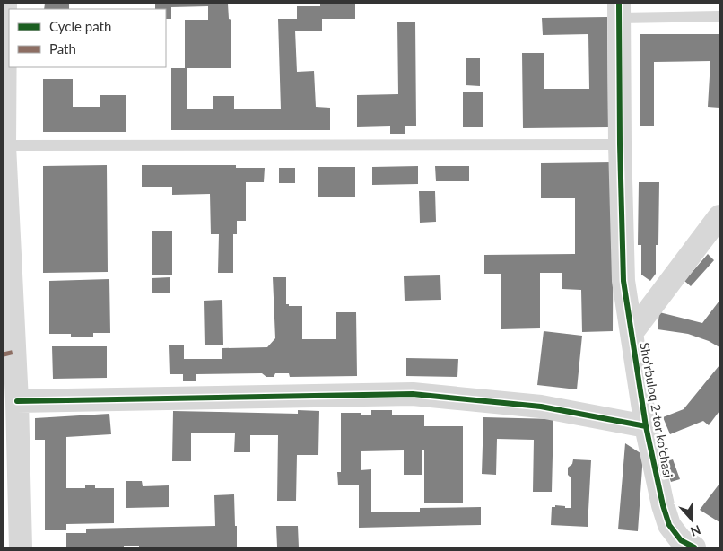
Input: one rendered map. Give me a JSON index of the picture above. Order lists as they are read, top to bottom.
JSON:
{
  "streets": {
    "street": ["Shoʻrbuloq 2-tor koʻchasi"]
  },
  "legend": ["Cycle path", "Path"],
  "north": "bottom"
}
